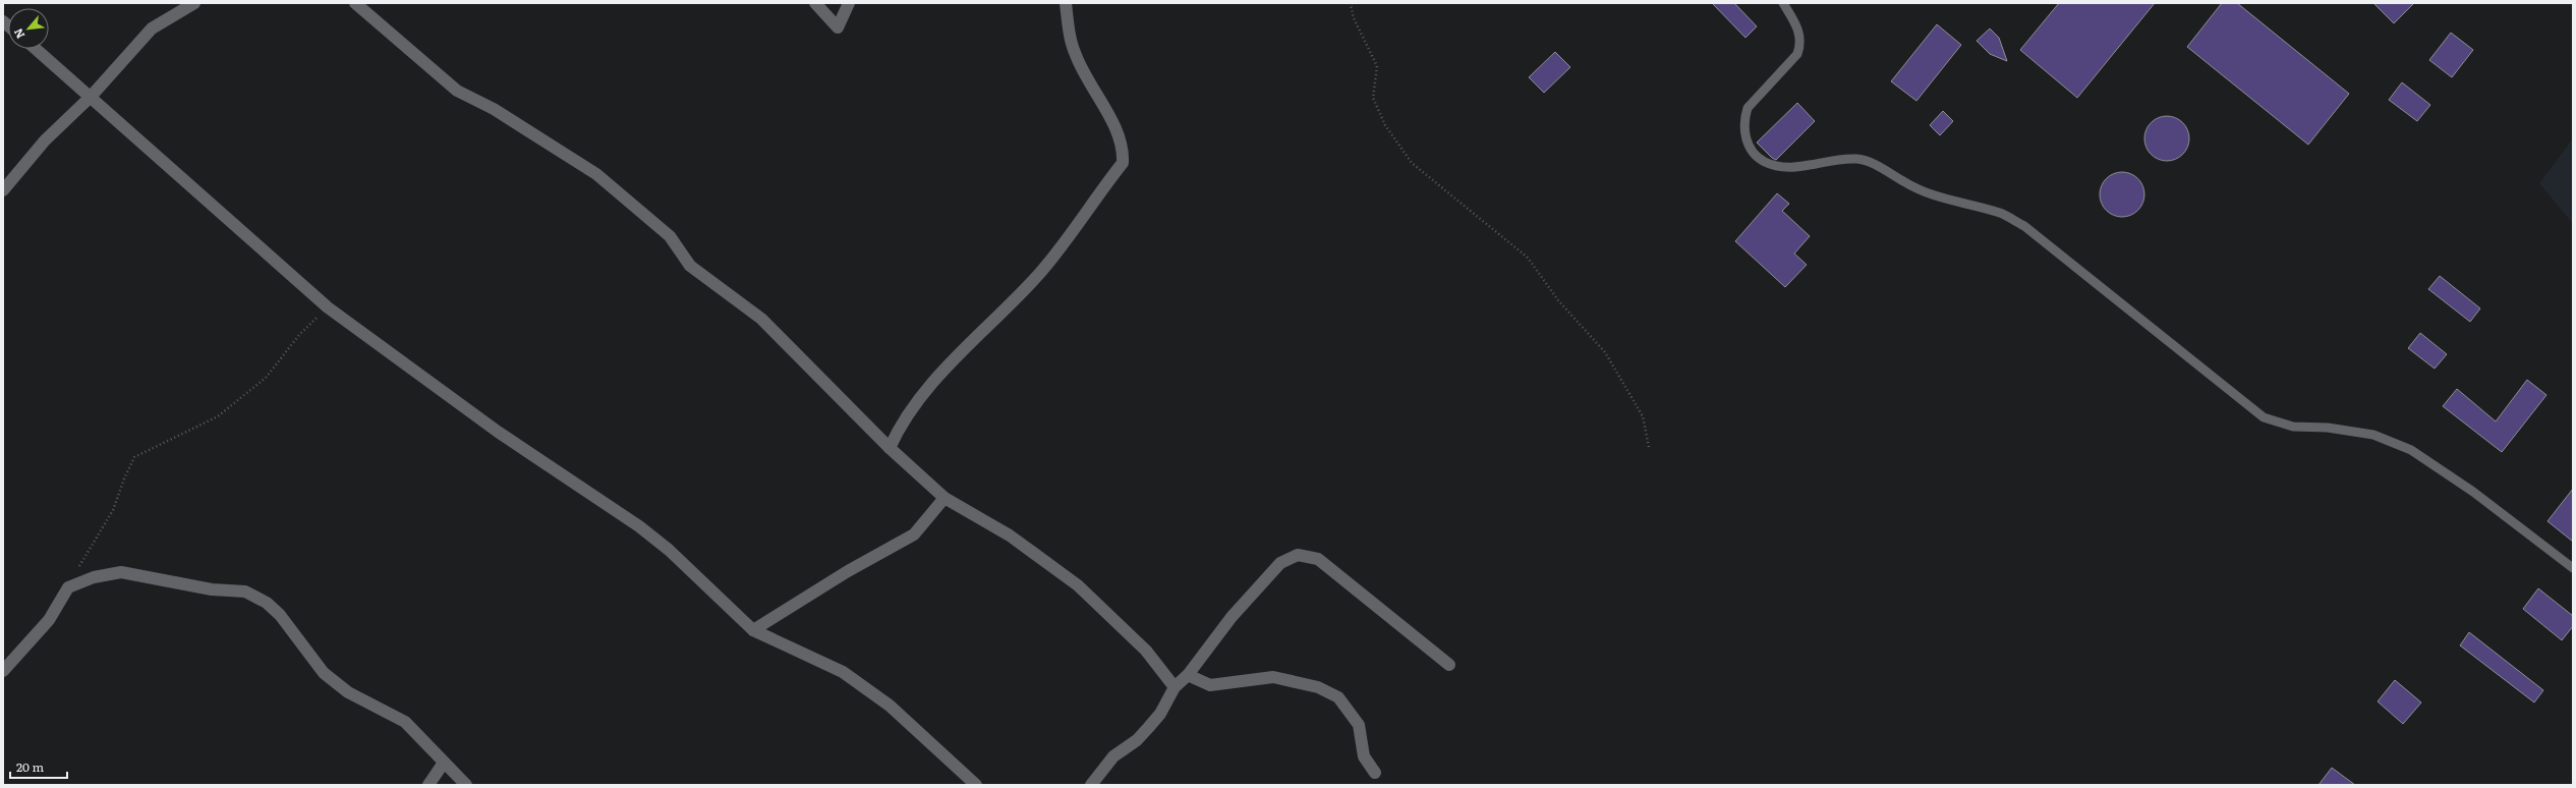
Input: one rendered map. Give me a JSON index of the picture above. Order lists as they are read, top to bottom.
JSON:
{
  "scale_bar": "20 m",
  "north": "bottom left"
}
